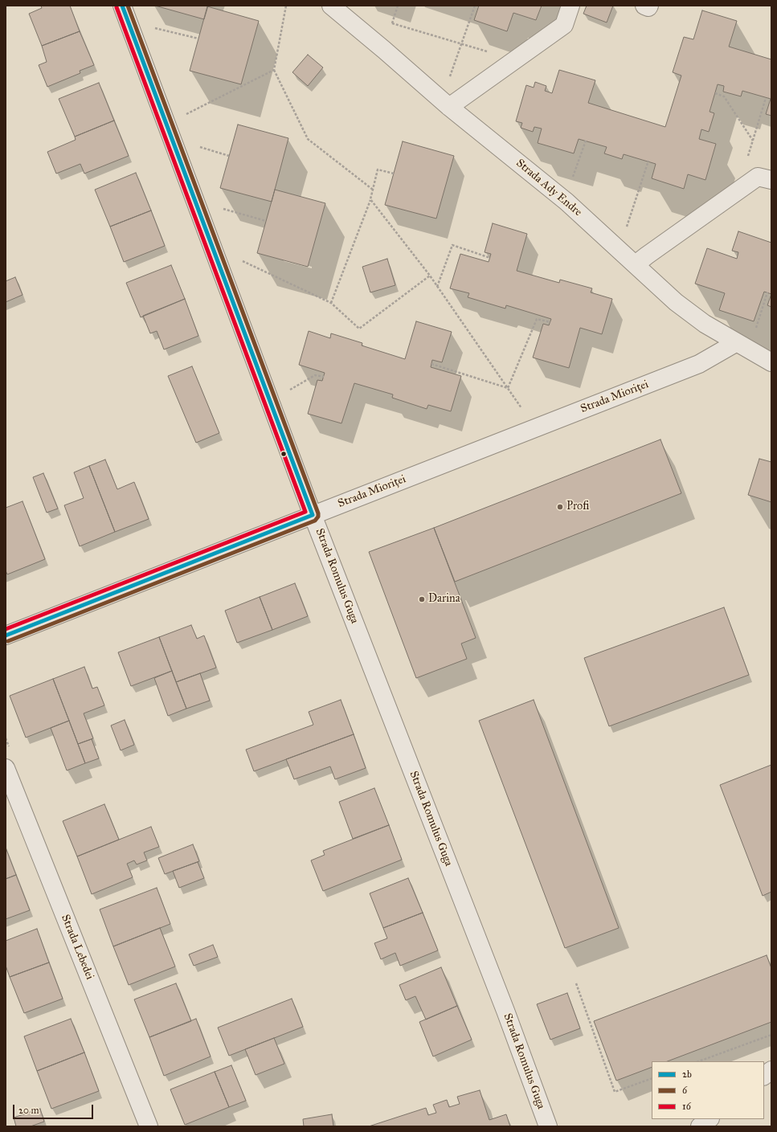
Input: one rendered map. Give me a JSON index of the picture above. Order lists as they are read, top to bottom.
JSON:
{
  "streets": {
    "street": [
      "Strada Ady Endre",
      "Strada Mioriței",
      "Strada Romulus Guga",
      "Strada Lebedei"
    ]
  },
  "crossings": [
    ["Strada Ady Endre", "Strada Mioriței"],
    ["Strada Mioriței", "Strada Romulus Guga"]
  ],
  "places": ["Profi", "Darina"],
  "lines": ["transit line 2b", "transit line 6", "transit line 16"],
  "legend": ["2b", "6", "16"],
  "scale_bar": "20 m"
}
